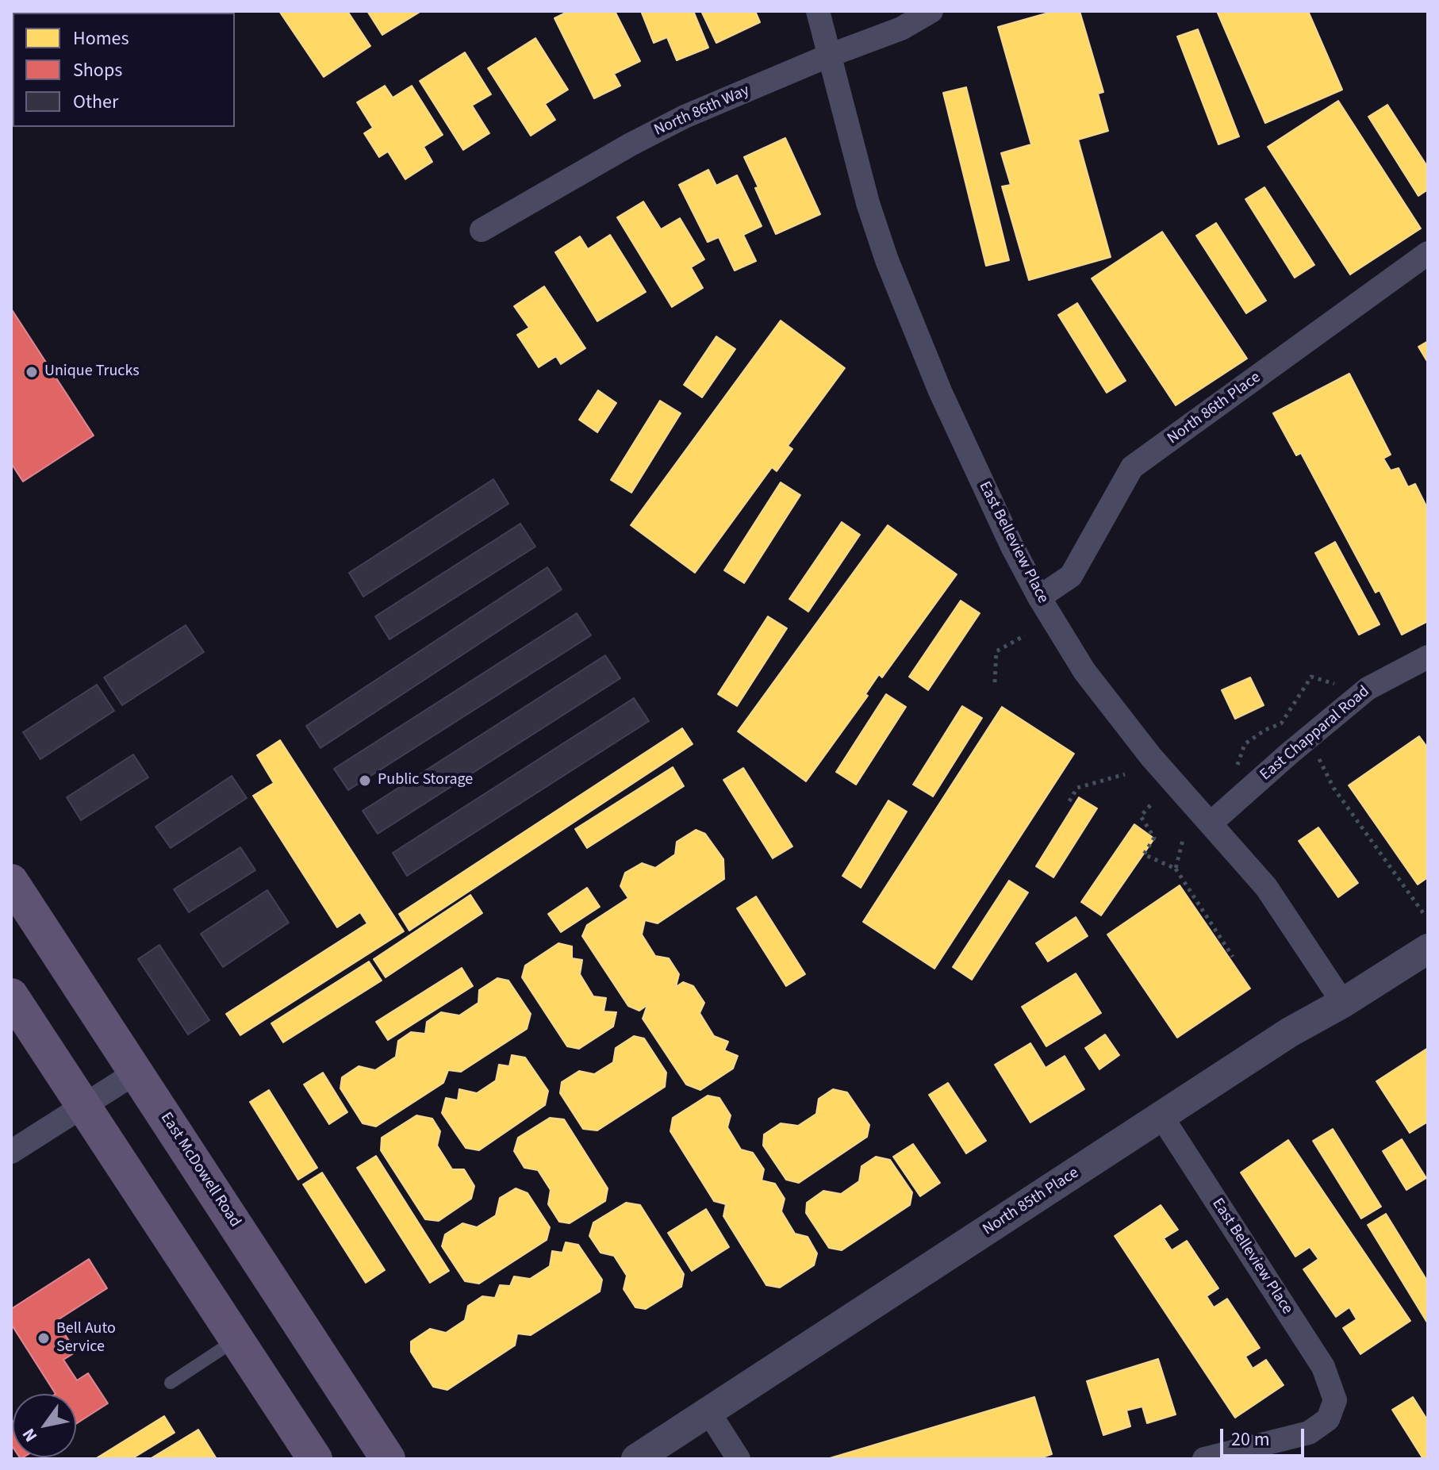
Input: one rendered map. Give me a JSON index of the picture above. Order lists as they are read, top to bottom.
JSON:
{
  "streets": {
    "main road": ["East McDowell Road"],
    "street": [
      "North 86th Way",
      "North 86th Place",
      "East Belleview Place",
      "East Chapparal Road",
      "North 85th Place"
    ]
  },
  "crossings": [
    ["North 86th Way", "East Belleview Place"],
    ["North 86th Place", "East Belleview Place"],
    ["East Belleview Place", "East Chapparal Road"],
    ["East Belleview Place", "North 85th Place"]
  ],
  "places": ["Unique Trucks", "Public Storage", "Bell Auto Service"],
  "legend": ["Homes", "Shops", "Other"],
  "scale_bar": "20 m",
  "north": "bottom left"
}
